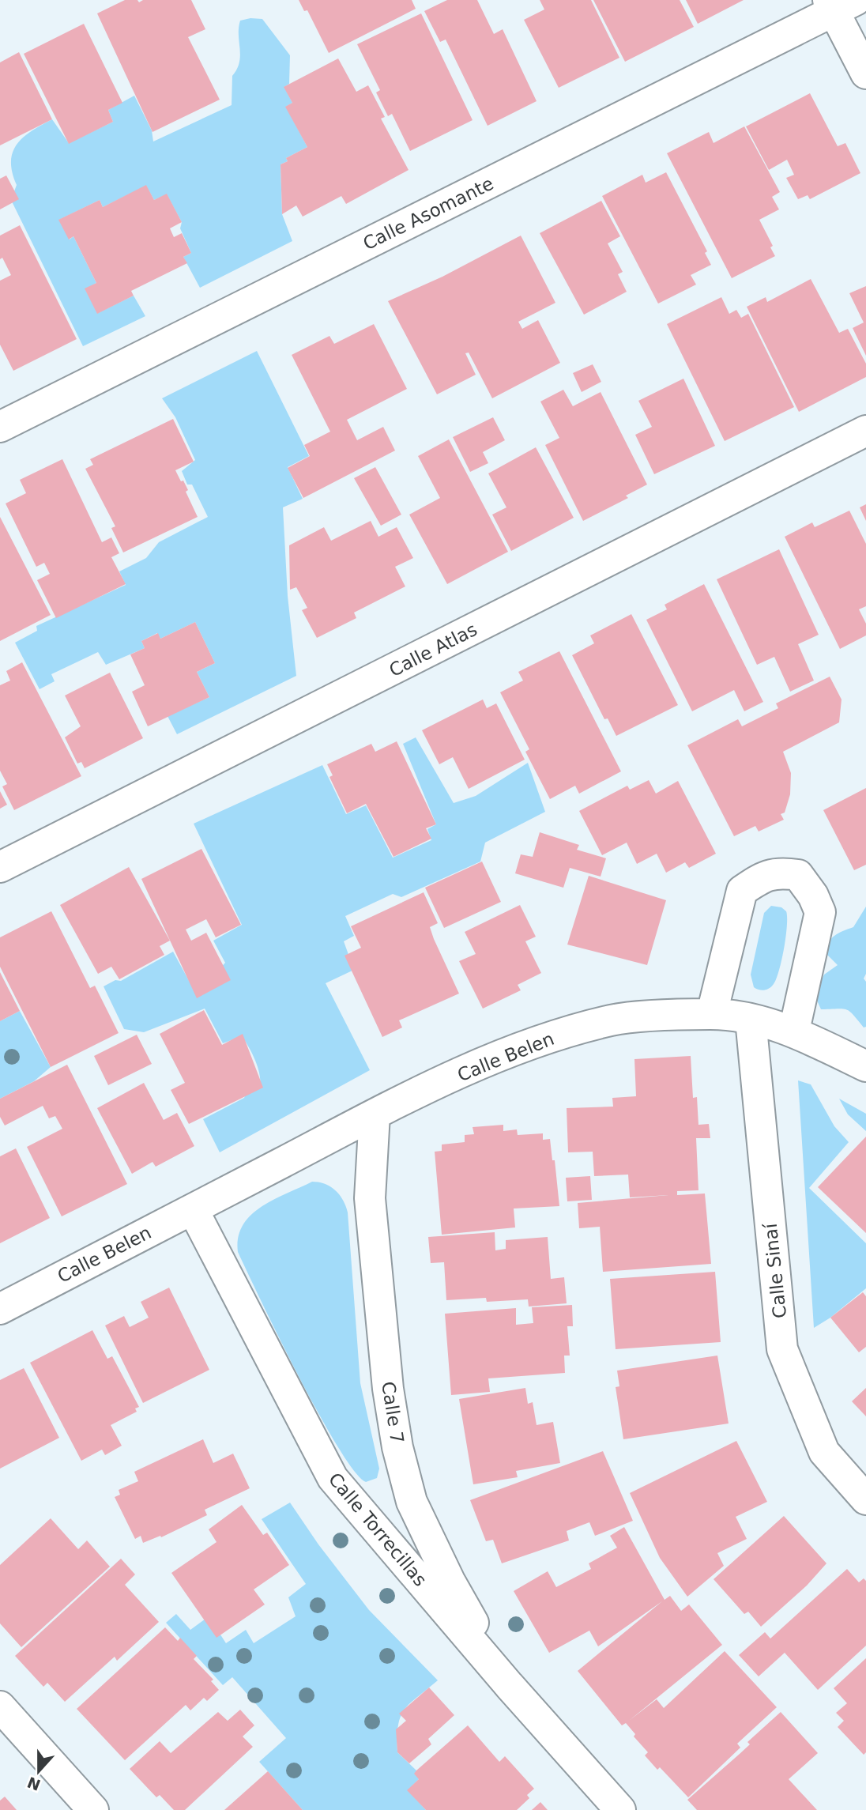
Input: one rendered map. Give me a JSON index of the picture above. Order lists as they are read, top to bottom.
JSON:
{
  "streets": {
    "street": [
      "Calle Asomante",
      "Calle Atlas",
      "Calle Belen",
      "Calle Sinaí",
      "Calle 7",
      "Calle Torrecillas"
    ]
  },
  "crossings": [
    ["Calle Belen", "Calle Sinaí"],
    ["Calle Belen", "Calle 7"],
    ["Calle Belen", "Calle Torrecillas"],
    ["Calle 7", "Calle Torrecillas"]
  ],
  "north": "bottom"
}
